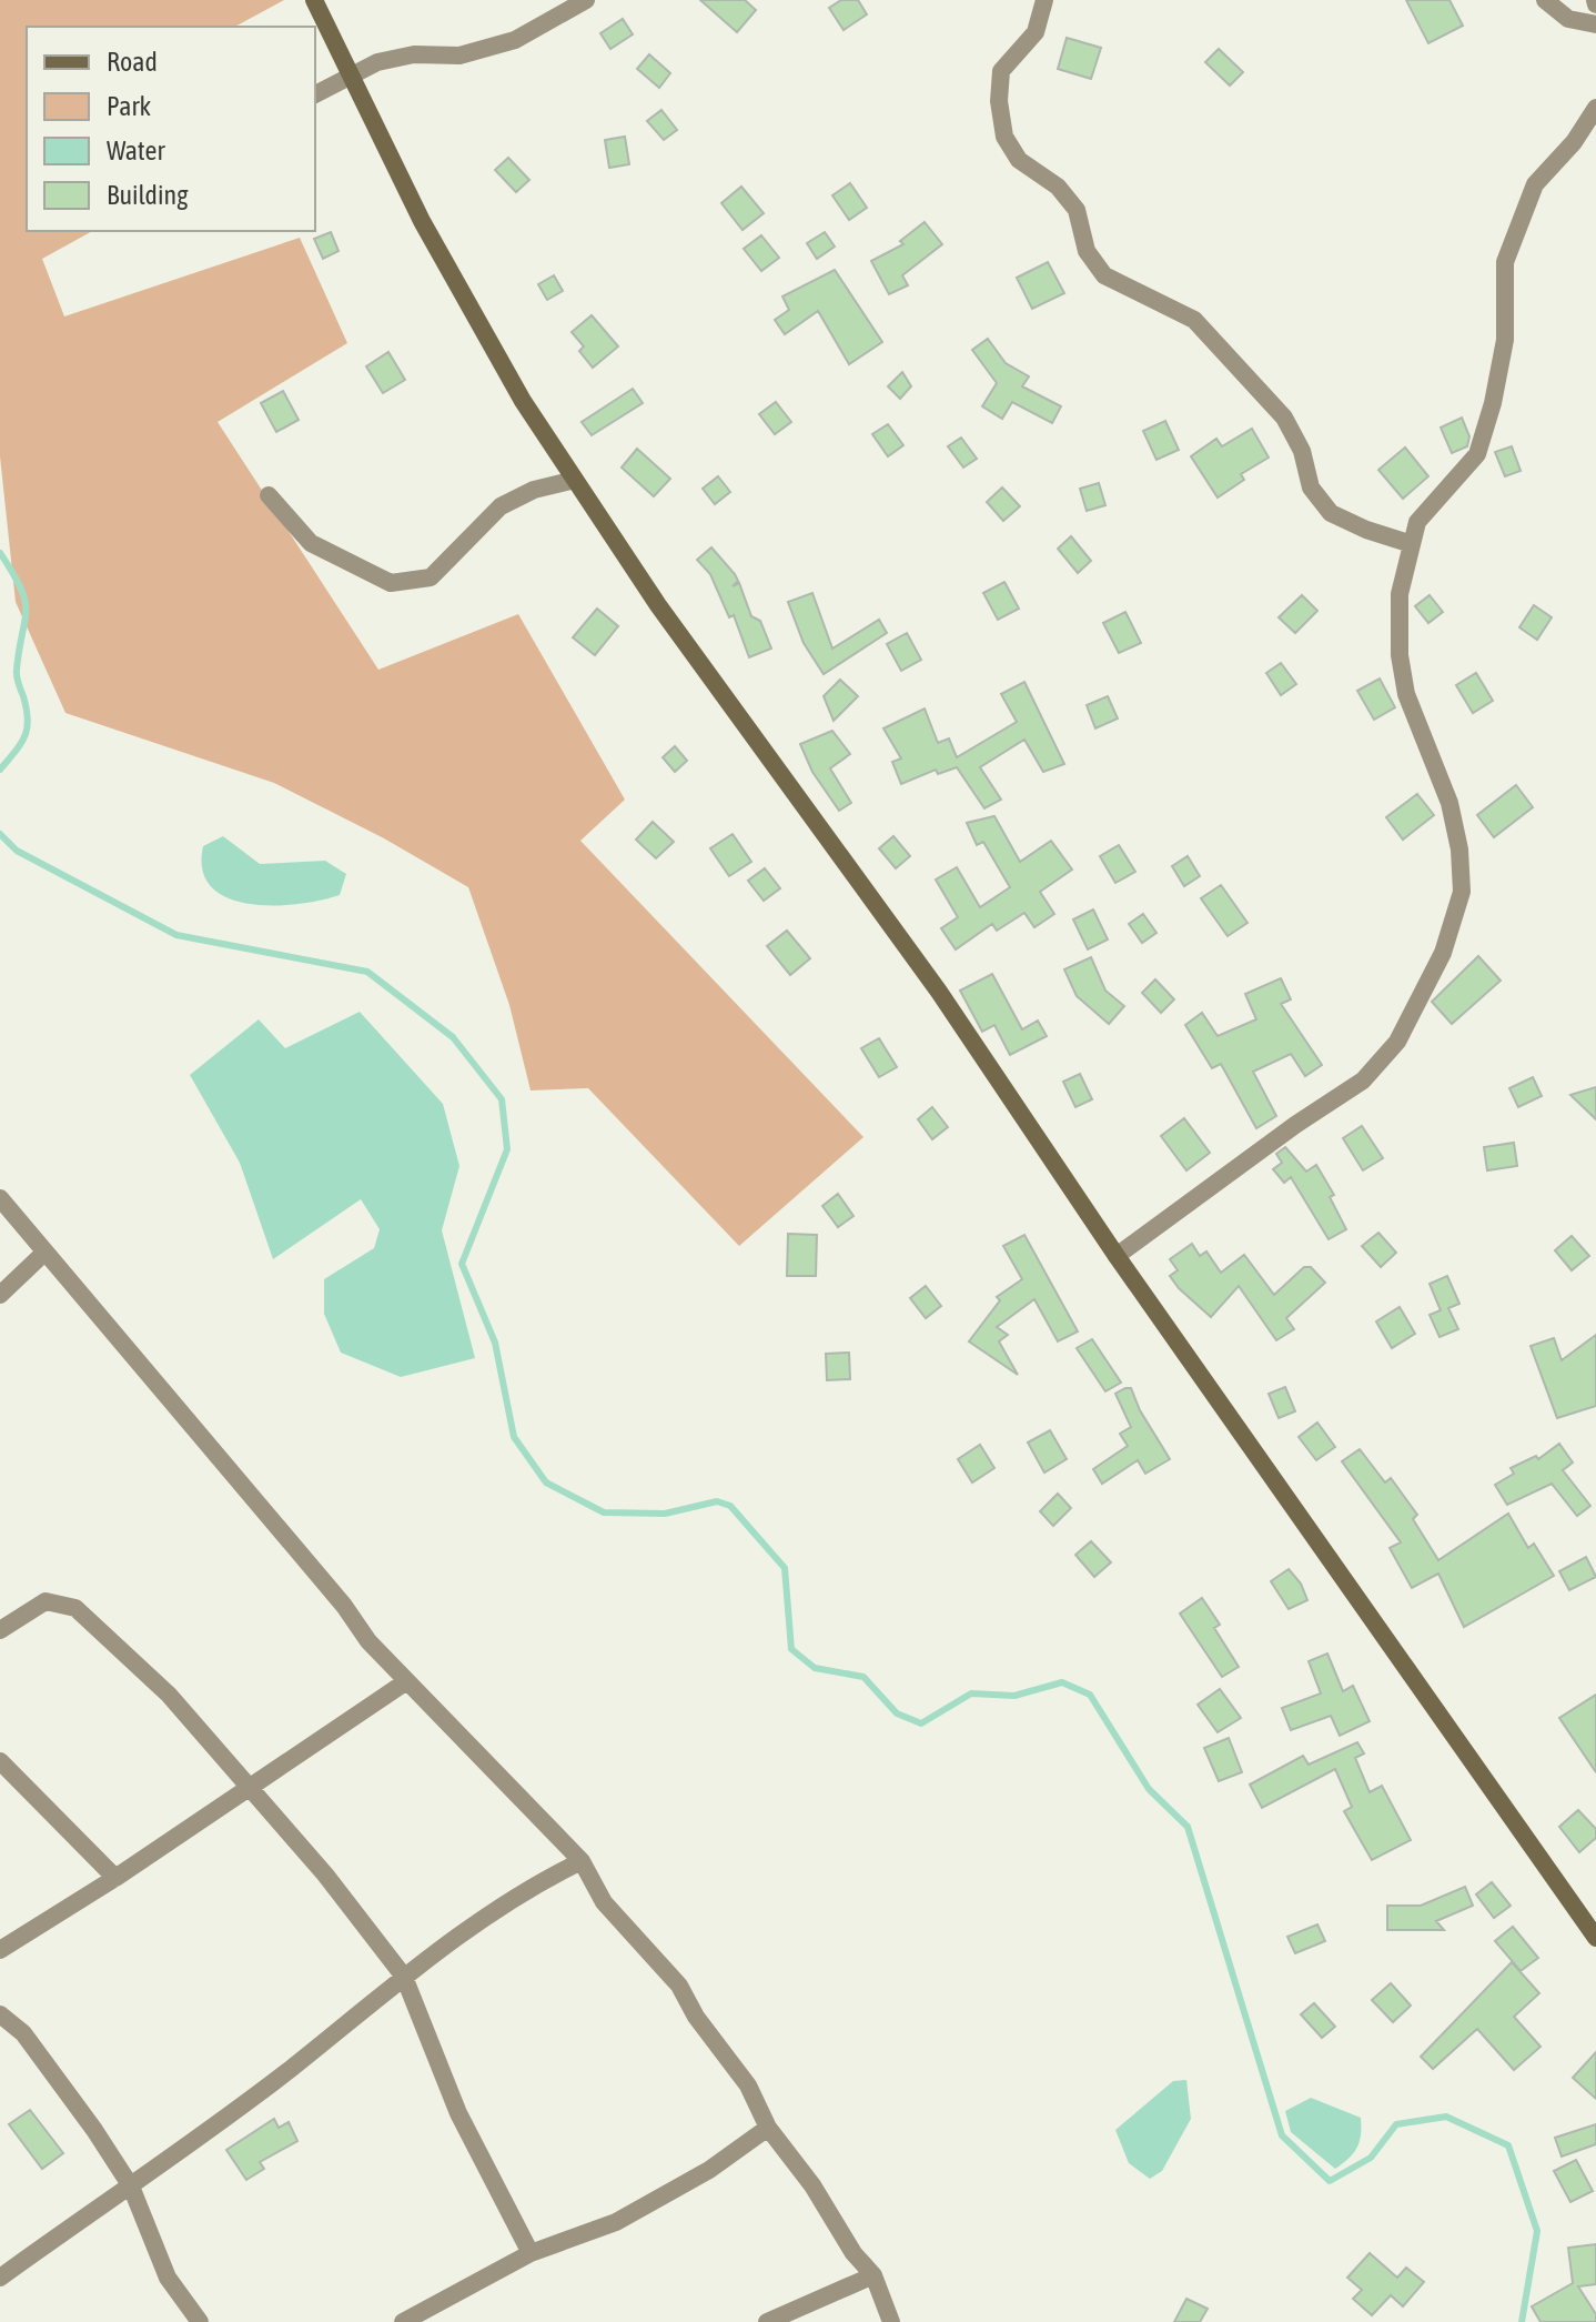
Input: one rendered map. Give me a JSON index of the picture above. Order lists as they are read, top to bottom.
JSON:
{
  "legend": [
    "Road",
    "Park",
    "Water",
    "Building"
  ]
}
